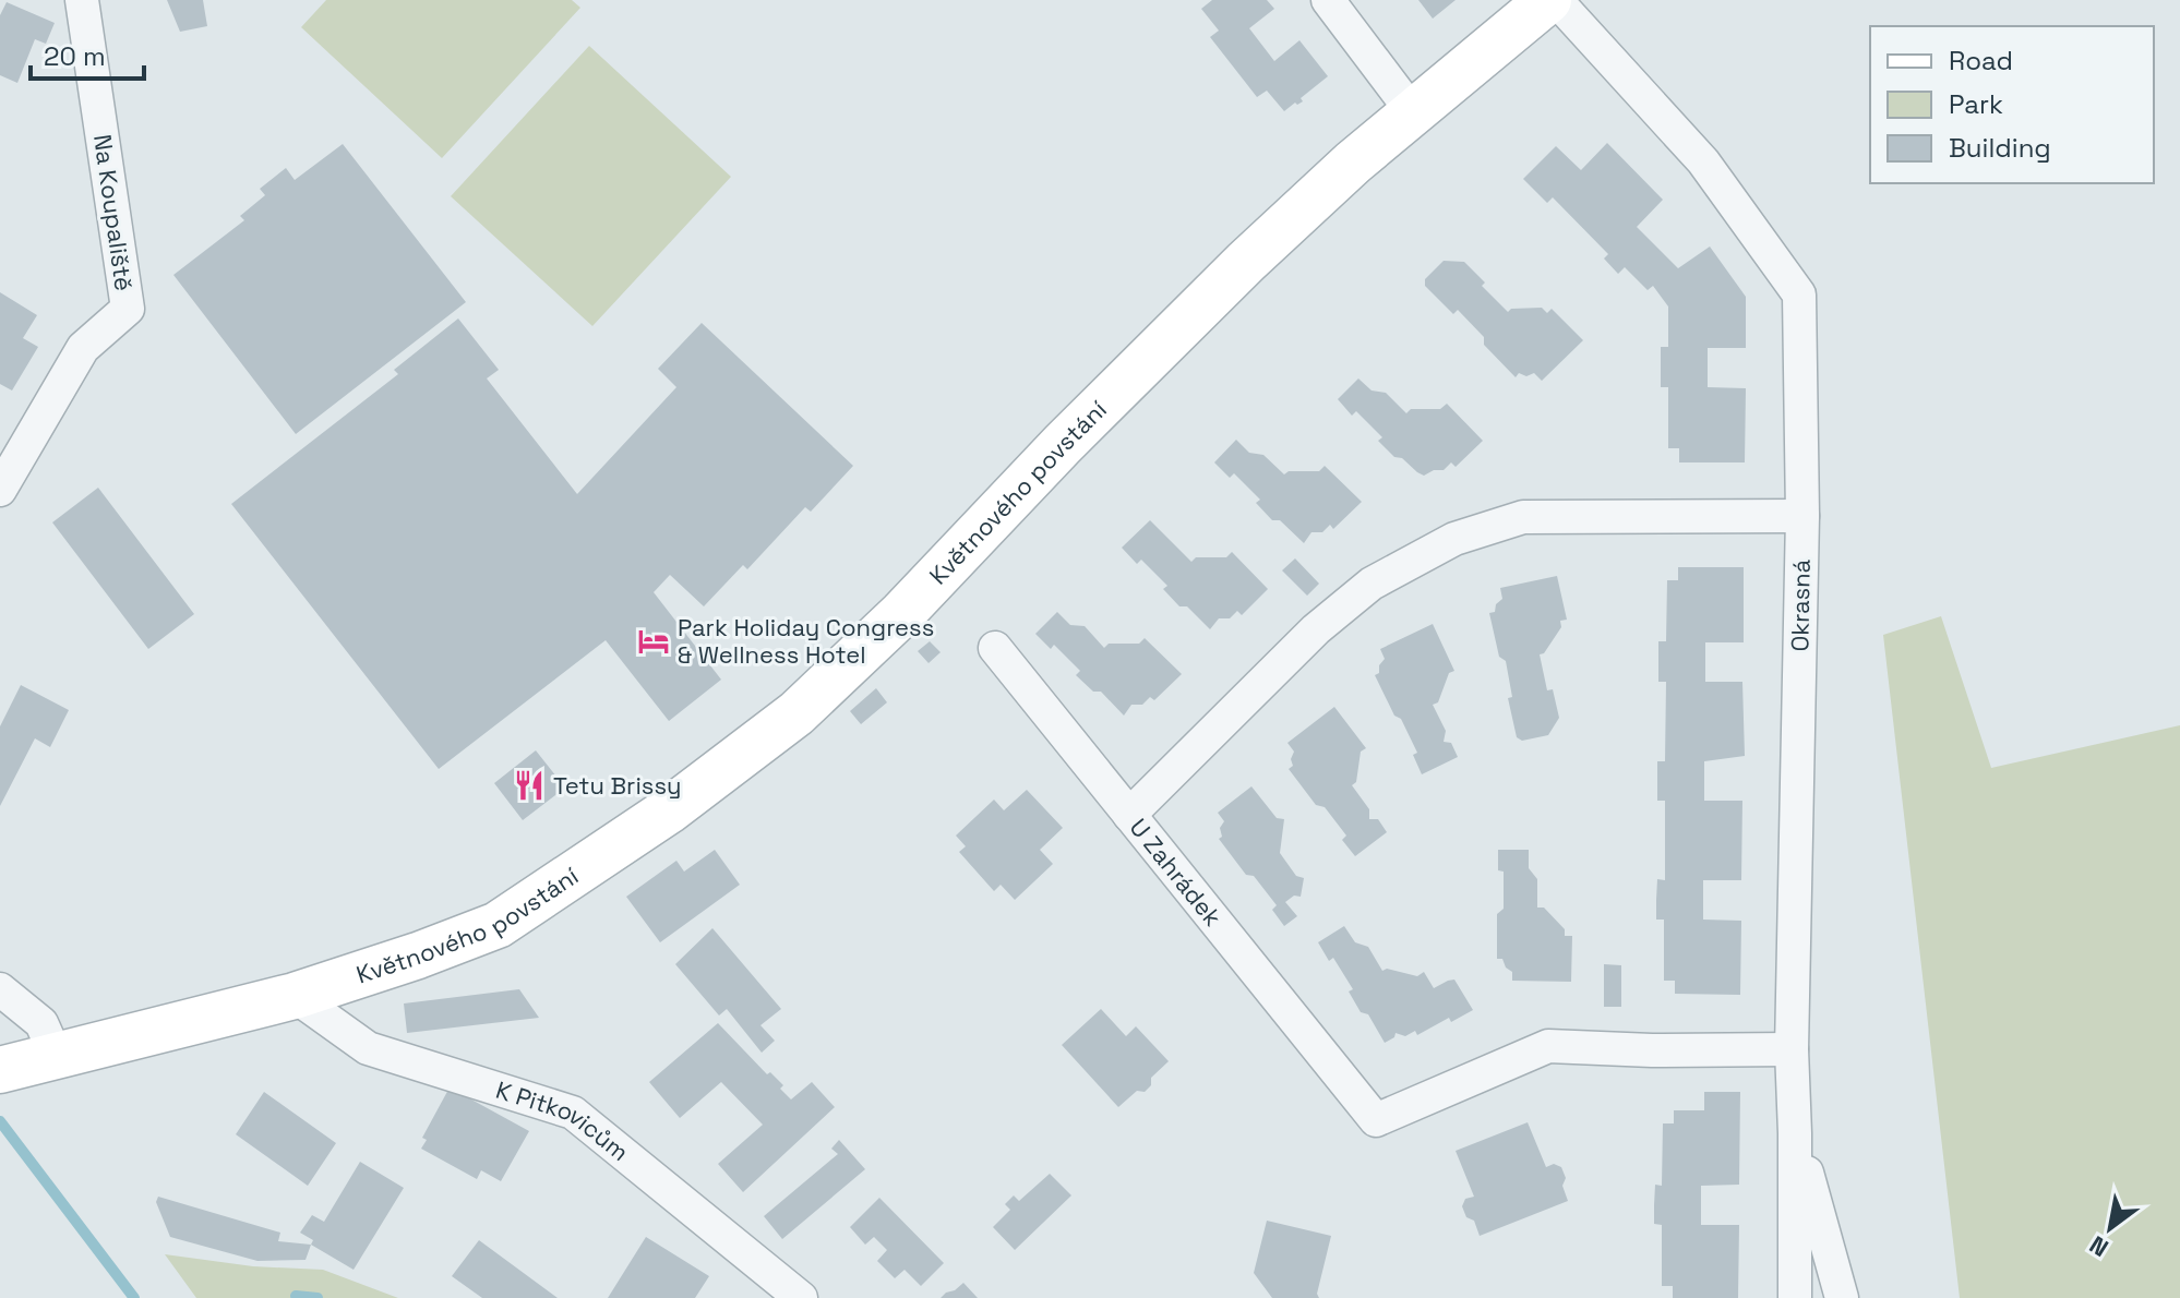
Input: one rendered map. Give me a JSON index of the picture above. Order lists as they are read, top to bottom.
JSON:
{
  "streets": {
    "street": [
      "Na Koupaliště",
      "Květnového povstání",
      "Okrasná",
      "U Zahrádek",
      "K Pitkovicům"
    ]
  },
  "crossings": [
    ["Květnového povstání", "K Pitkovicům"],
    ["Okrasná", "U Zahrádek"]
  ],
  "places": {
    "hotel": ["Park Holiday Congress & Wellness Hotel"],
    "restaurant": ["Tetu Brissy"]
  },
  "legend": ["Road", "Park", "Building"],
  "scale_bar": "20 m",
  "north": "bottom left"
}
